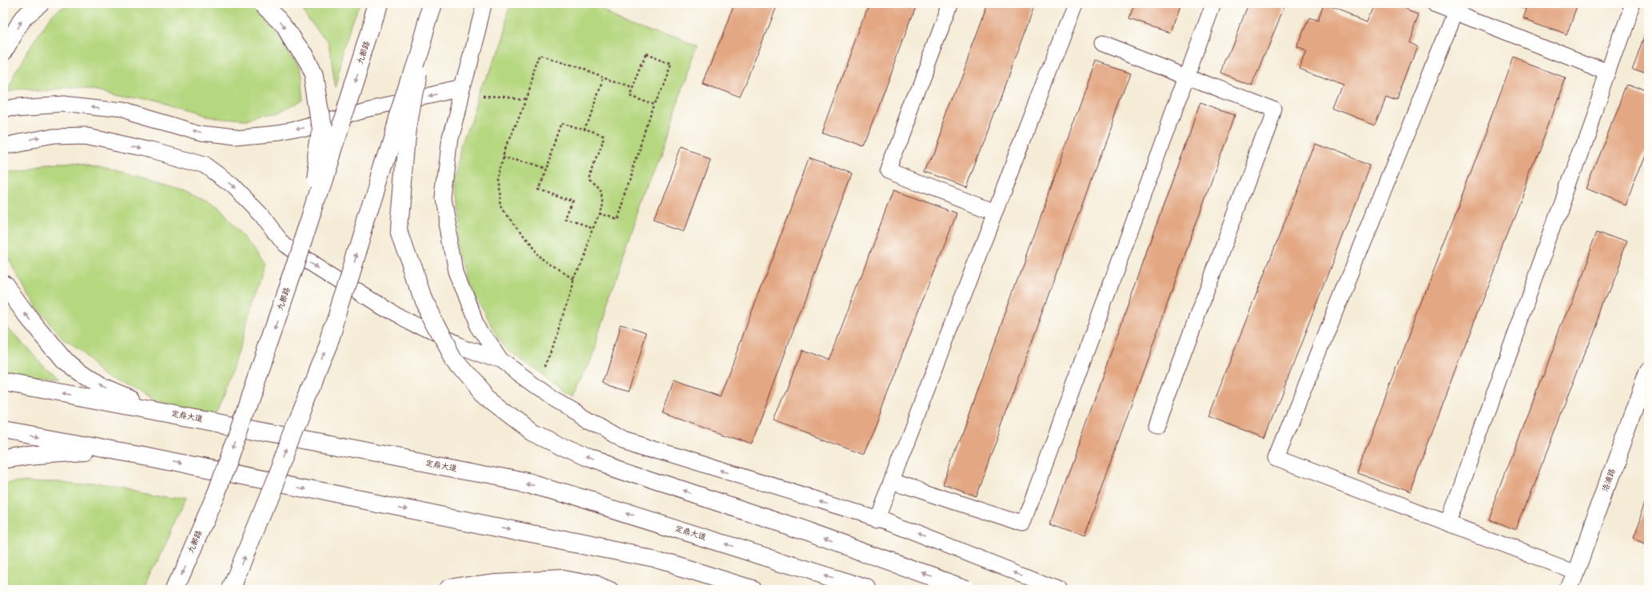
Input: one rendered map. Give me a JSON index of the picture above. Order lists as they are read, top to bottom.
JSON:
{
  "streets": {
    "main road": ["九都路", "定鼎大道", "洛浦路"]
  }
}
